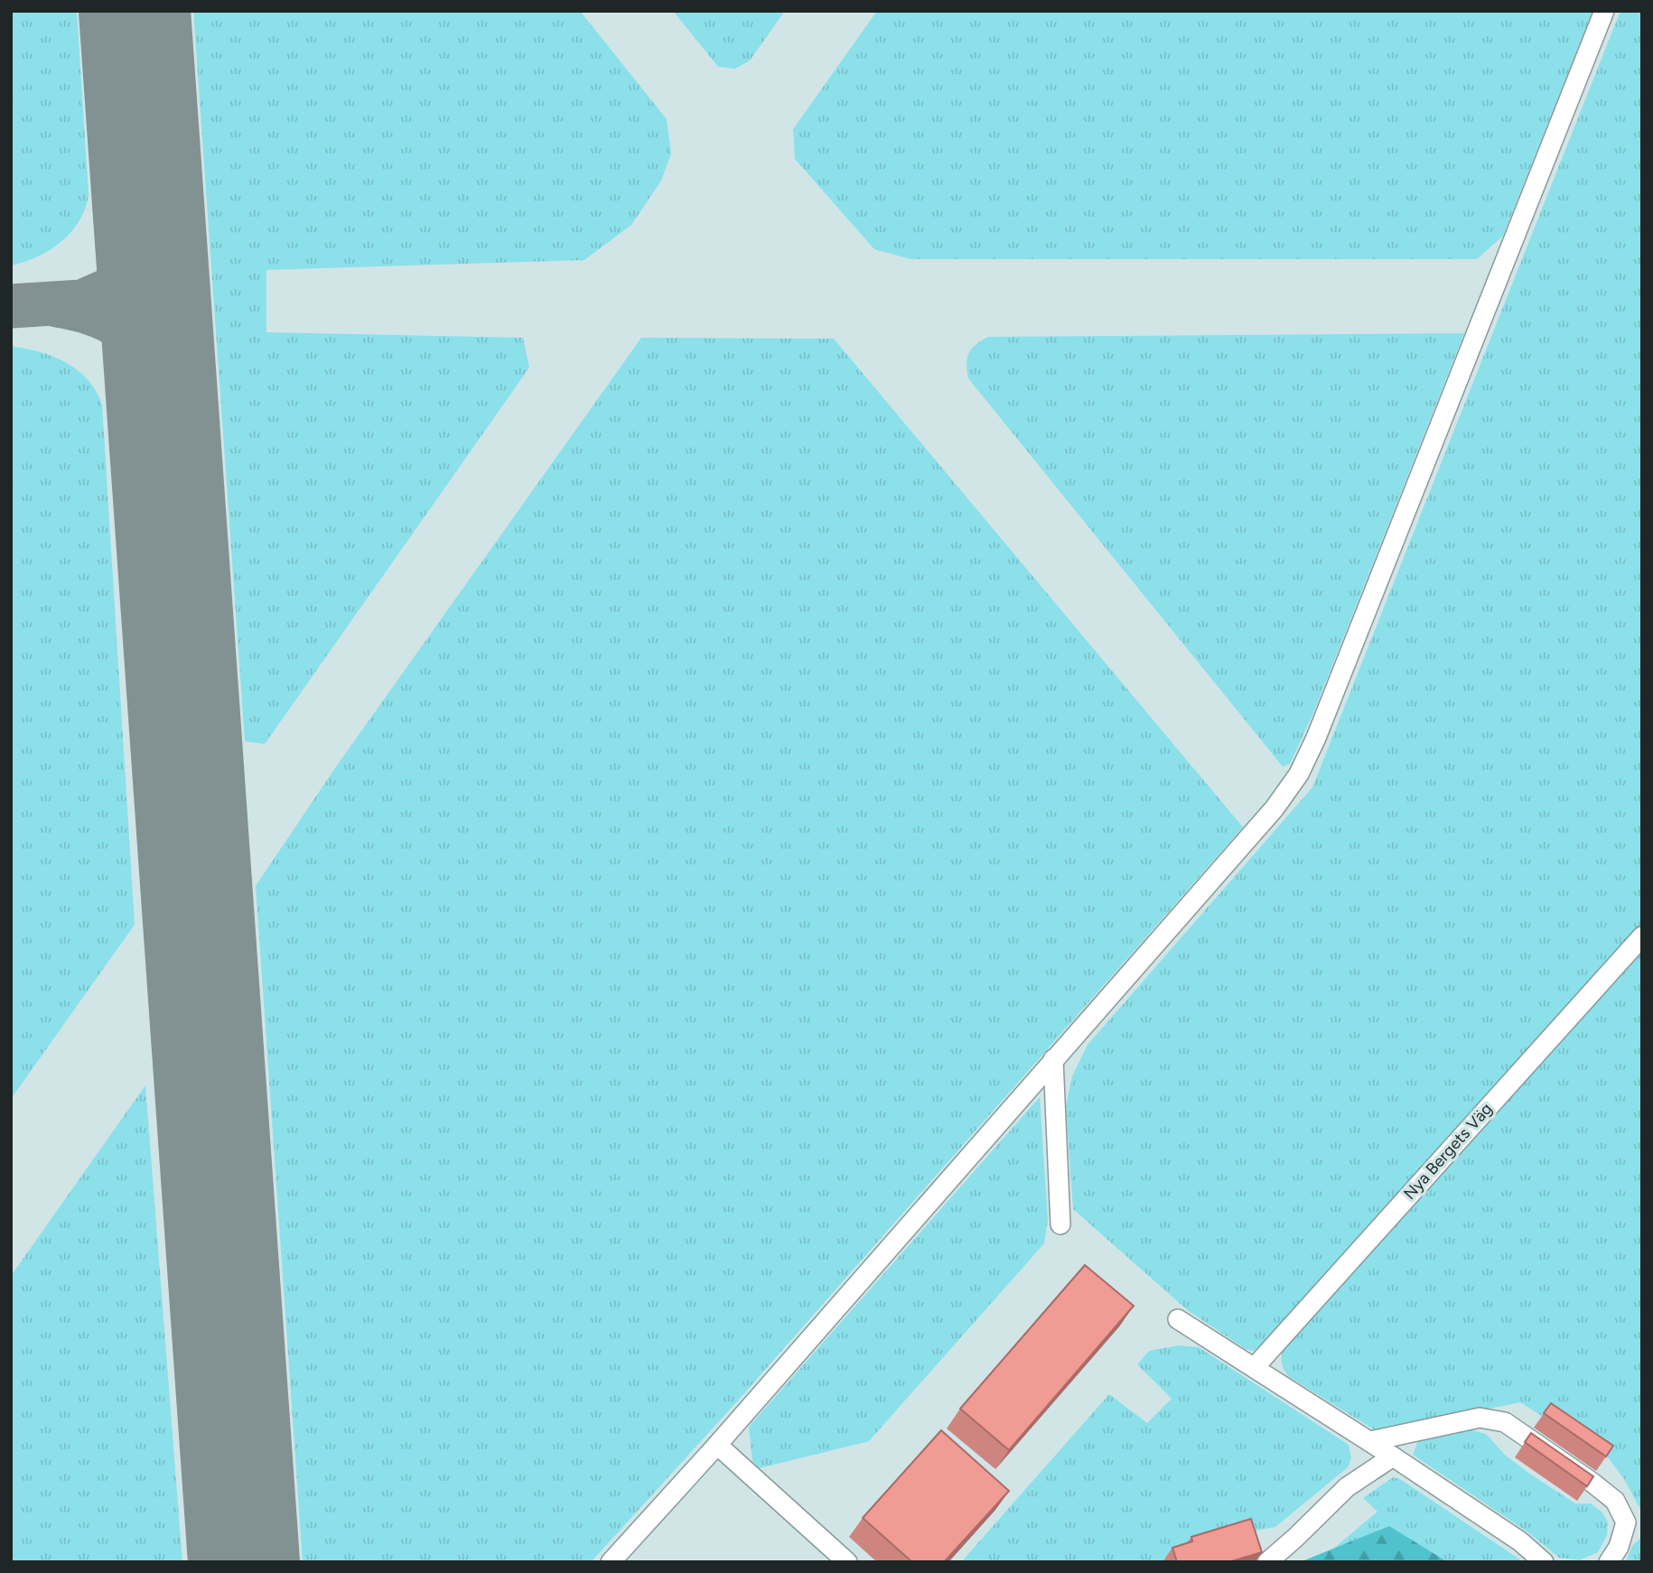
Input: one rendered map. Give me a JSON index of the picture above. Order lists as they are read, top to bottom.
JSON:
{
  "streets": {
    "lane": ["Nya Bergets Väg"]
  }
}
